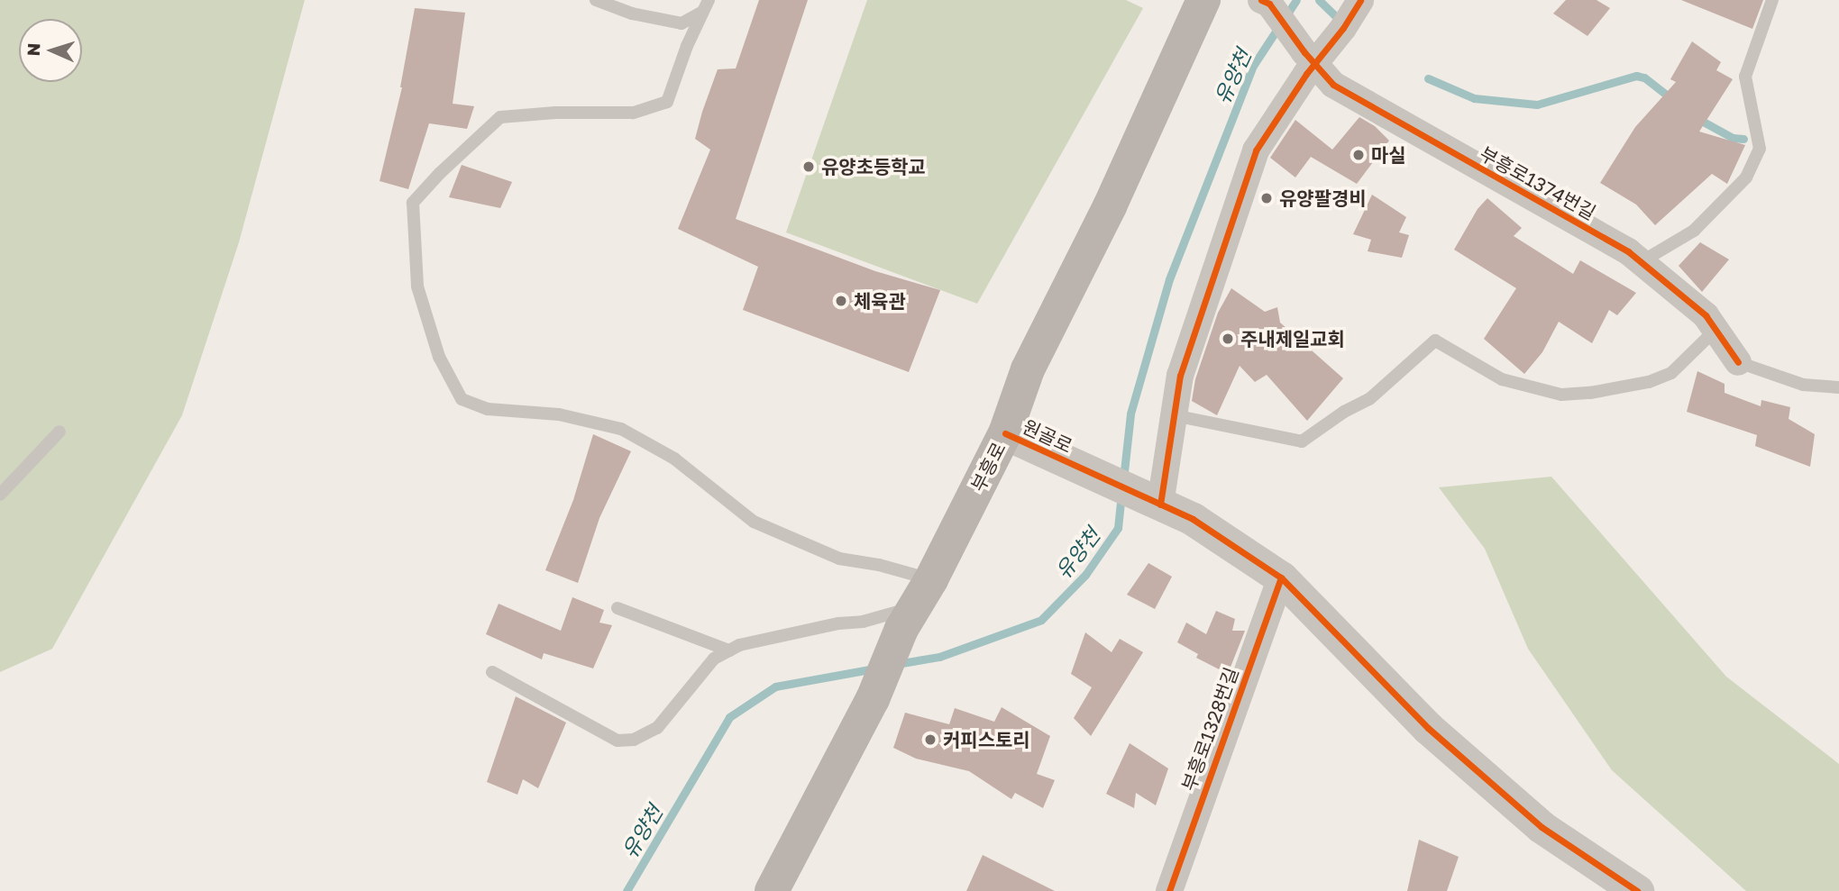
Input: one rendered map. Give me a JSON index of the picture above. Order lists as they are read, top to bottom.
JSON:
{
  "streets": {
    "main road": ["부흥로"],
    "street": ["부흥로1374번길", "원골로", "부흥로1328번길"]
  },
  "crossings": [
    ["원골로", "부흥로"],
    ["원골로", "부흥로1328번길"]
  ],
  "water": ["유양천"],
  "places": [
    "마실",
    "유양초등학교",
    "유양팔경비",
    "체육관",
    "주내제일교회",
    "커피스토리"
  ],
  "north": "left"
}
